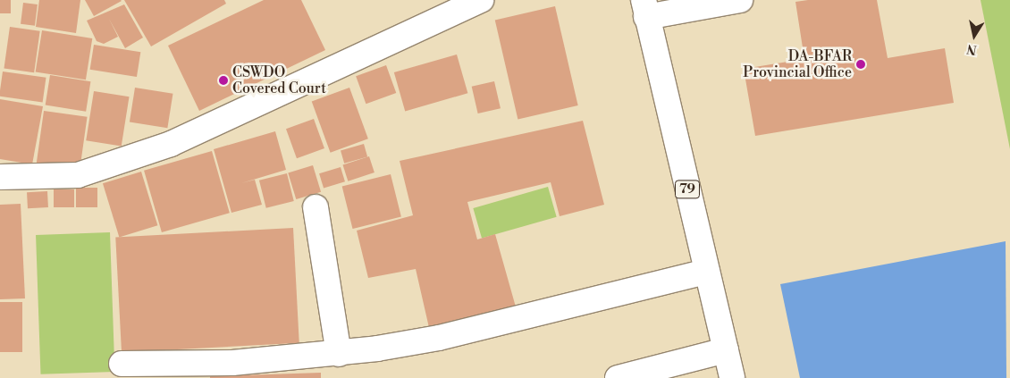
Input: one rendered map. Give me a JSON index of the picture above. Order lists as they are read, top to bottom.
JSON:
{
  "streets": {
    "street": ["79"]
  },
  "places": ["DA-BFAR Provincial Office", "CSWDO Covered Court"],
  "north": "bottom"
}
